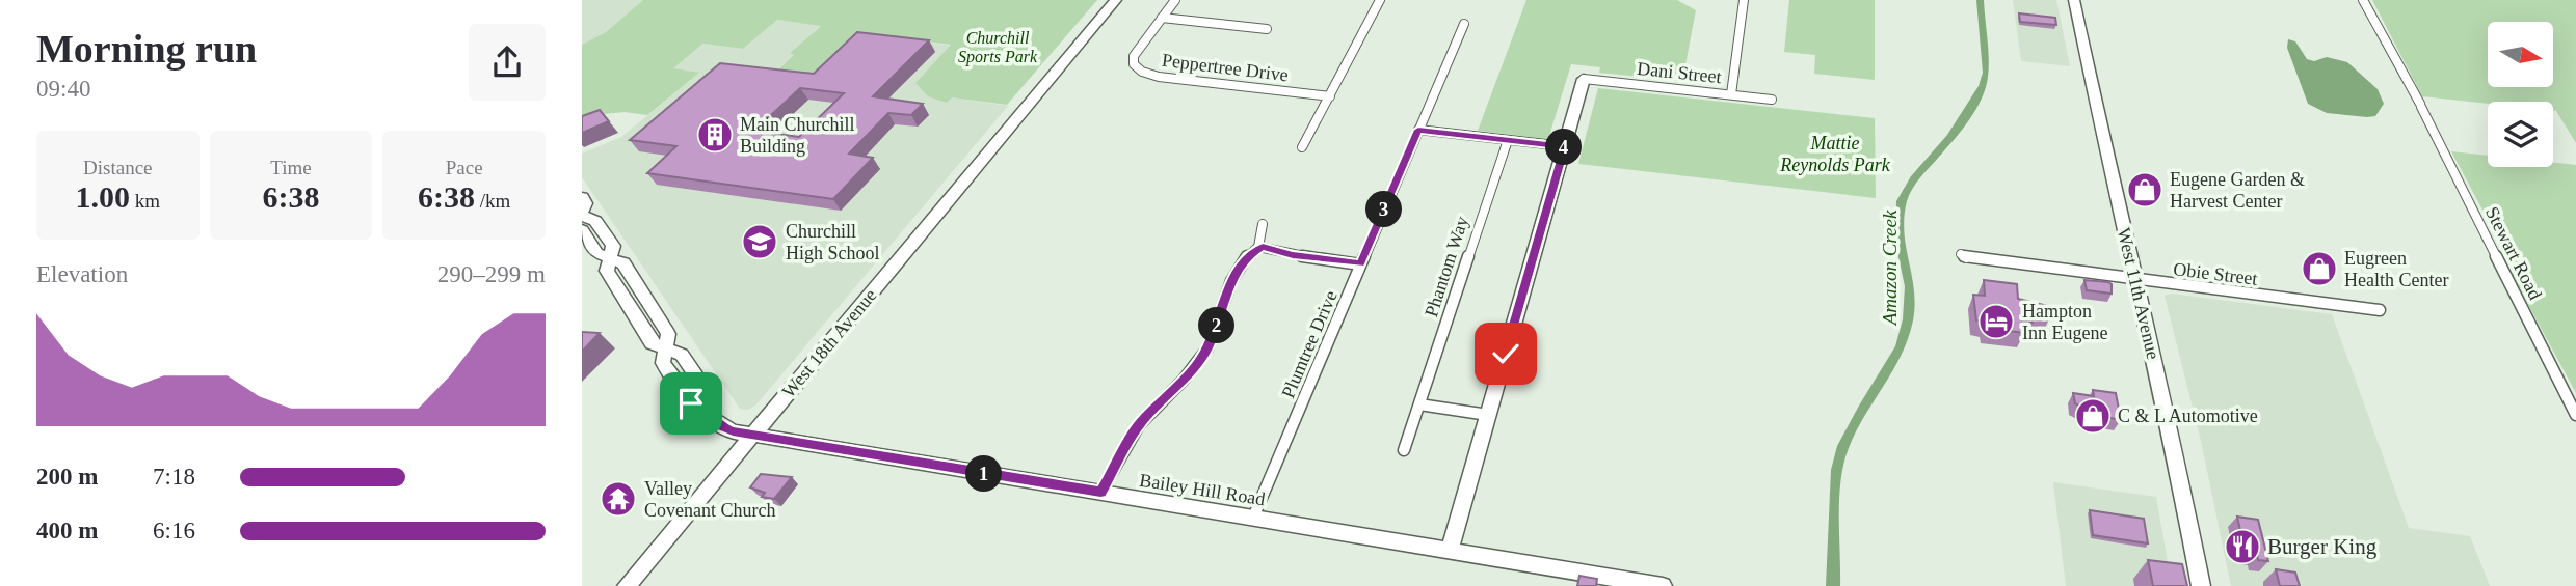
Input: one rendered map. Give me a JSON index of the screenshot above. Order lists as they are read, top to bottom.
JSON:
{
  "streets": {
    "main road": ["West 11th Avenue", "West 18th Avenue", "Bailey Hill Road"],
    "street": [
      "Peppertree Drive",
      "Dani Street",
      "Stewart Road",
      "Phantom Way",
      "Obie Street",
      "Plumtree Drive"
    ]
  },
  "crossings": [
    ["Obie Street", "West 11th Avenue"],
    ["West 18th Avenue", "Bailey Hill Road"],
    ["Plumtree Drive", "Bailey Hill Road"]
  ],
  "water": ["Amazon Creek"],
  "parks": ["Churchill Sports Park", "Mattie Reynolds Park"],
  "places": {
    "building": ["Main Churchill Building"],
    "shop": ["Eugene Garden & Harvest Center", "Eugreen Health Center", "C & L Automotive"],
    "school or university": ["Churchill High School"],
    "hotel": ["Hampton Inn Eugene"],
    "temple": ["Valley Covenant Church"],
    "restaurant": ["Burger King"]
  },
  "north": "right",
  "page": {
    "heading": ["Morning run", "09:40"],
    "stats": [
      ["Distance", "1.00 km"],
      ["Time", "6:38"],
      ["Pace", "6:38 /km"]
    ],
    "pins": [
      "4",
      "3",
      "2",
      "1"
    ],
    "chart": ["Elevation", "290–299 m"],
    "list": [
      {
        "name": "200 m",
        "note": "7:18"
      },
      {
        "name": "400 m",
        "note": "6:16"
      }
    ]
  }
}
